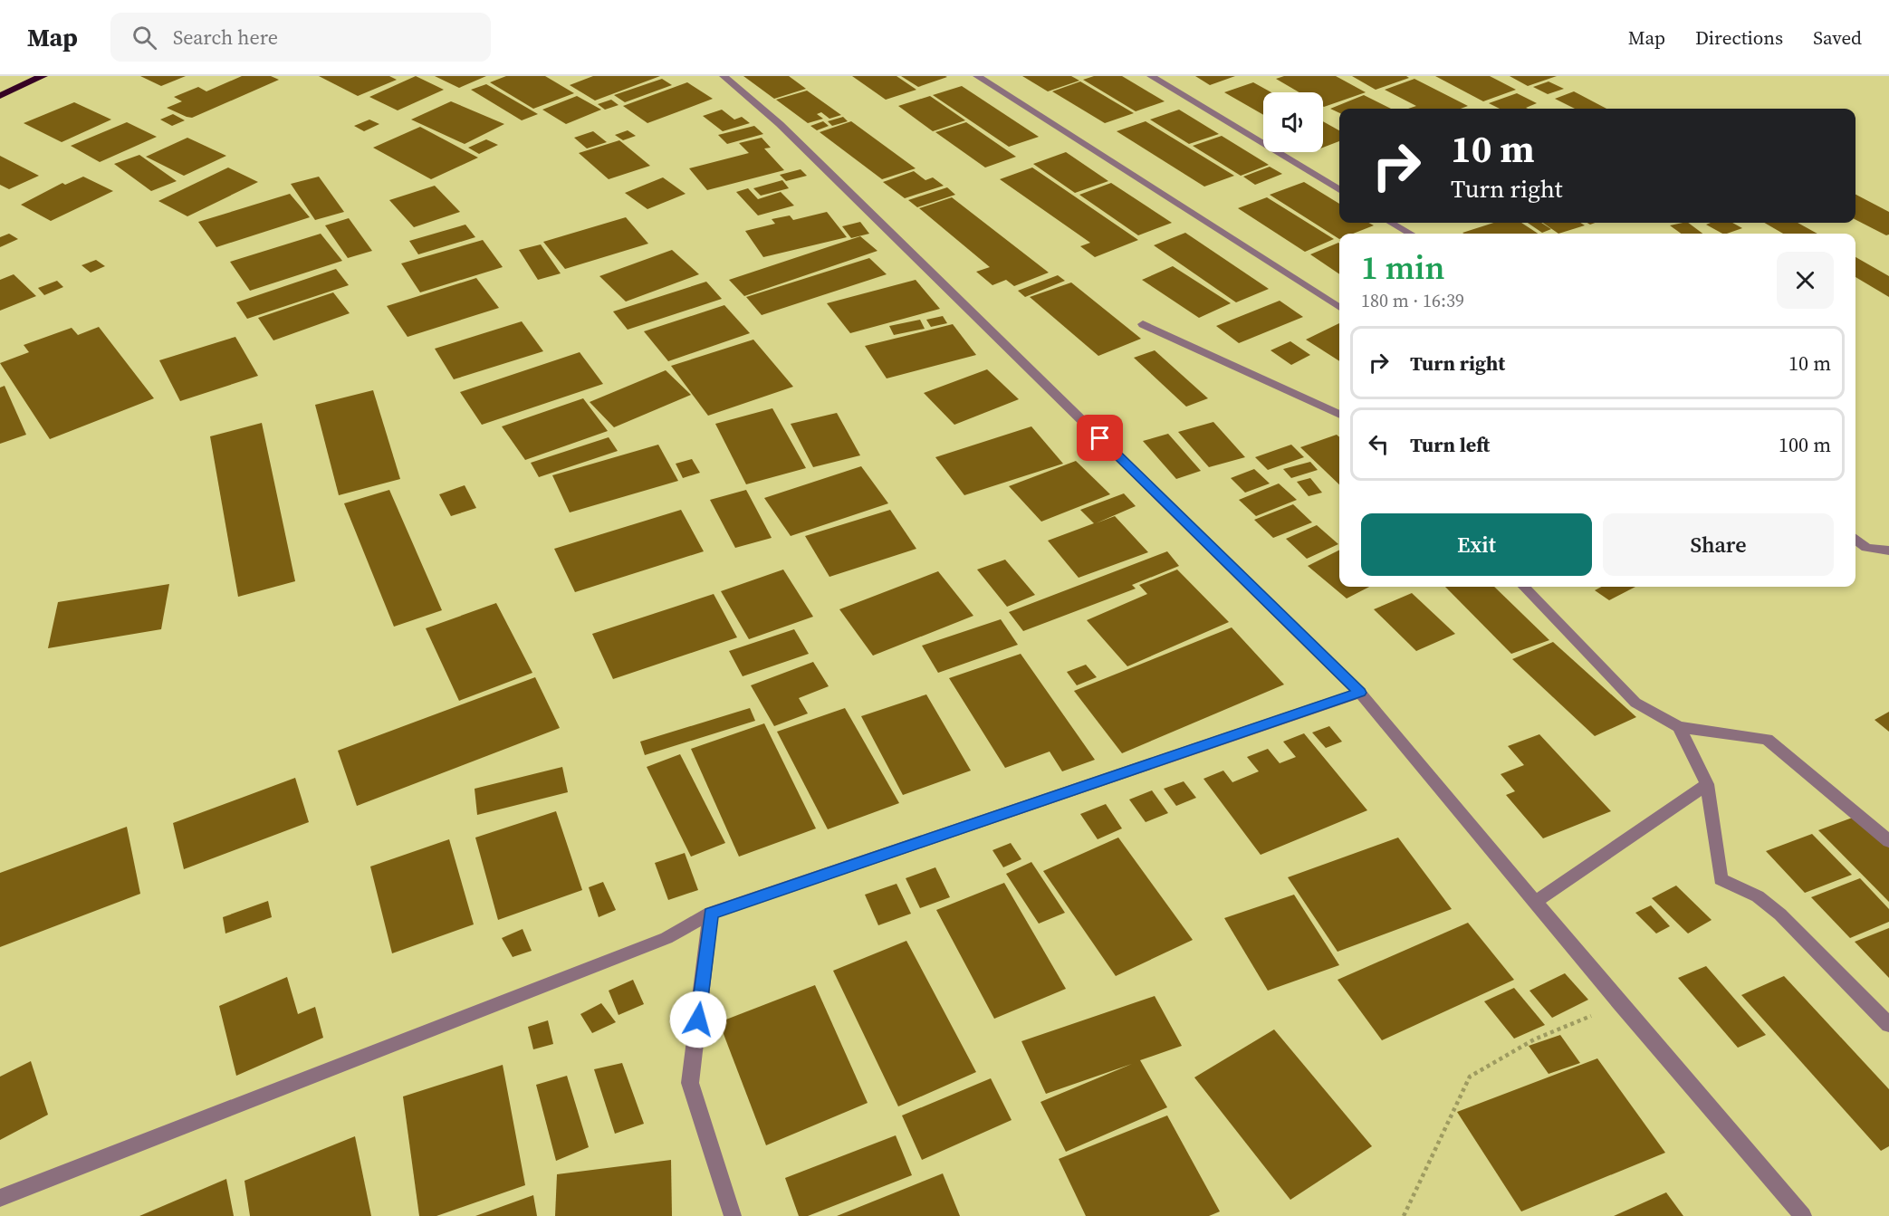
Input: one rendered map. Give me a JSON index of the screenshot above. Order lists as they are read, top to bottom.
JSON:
{
  "page": {
    "header": "Map",
    "search": "Search here",
    "nav": ["Map", "Directions", "Saved"],
    "turn": ["10 m", "Turn right"],
    "heading": ["1 min", "180 m · 16:39"],
    "list": [
      {
        "name": "Turn right",
        "value": "10 m"
      },
      {
        "name": "Turn left",
        "value": "100 m"
      }
    ],
    "buttons": ["Exit", "Share"]
  }
}
